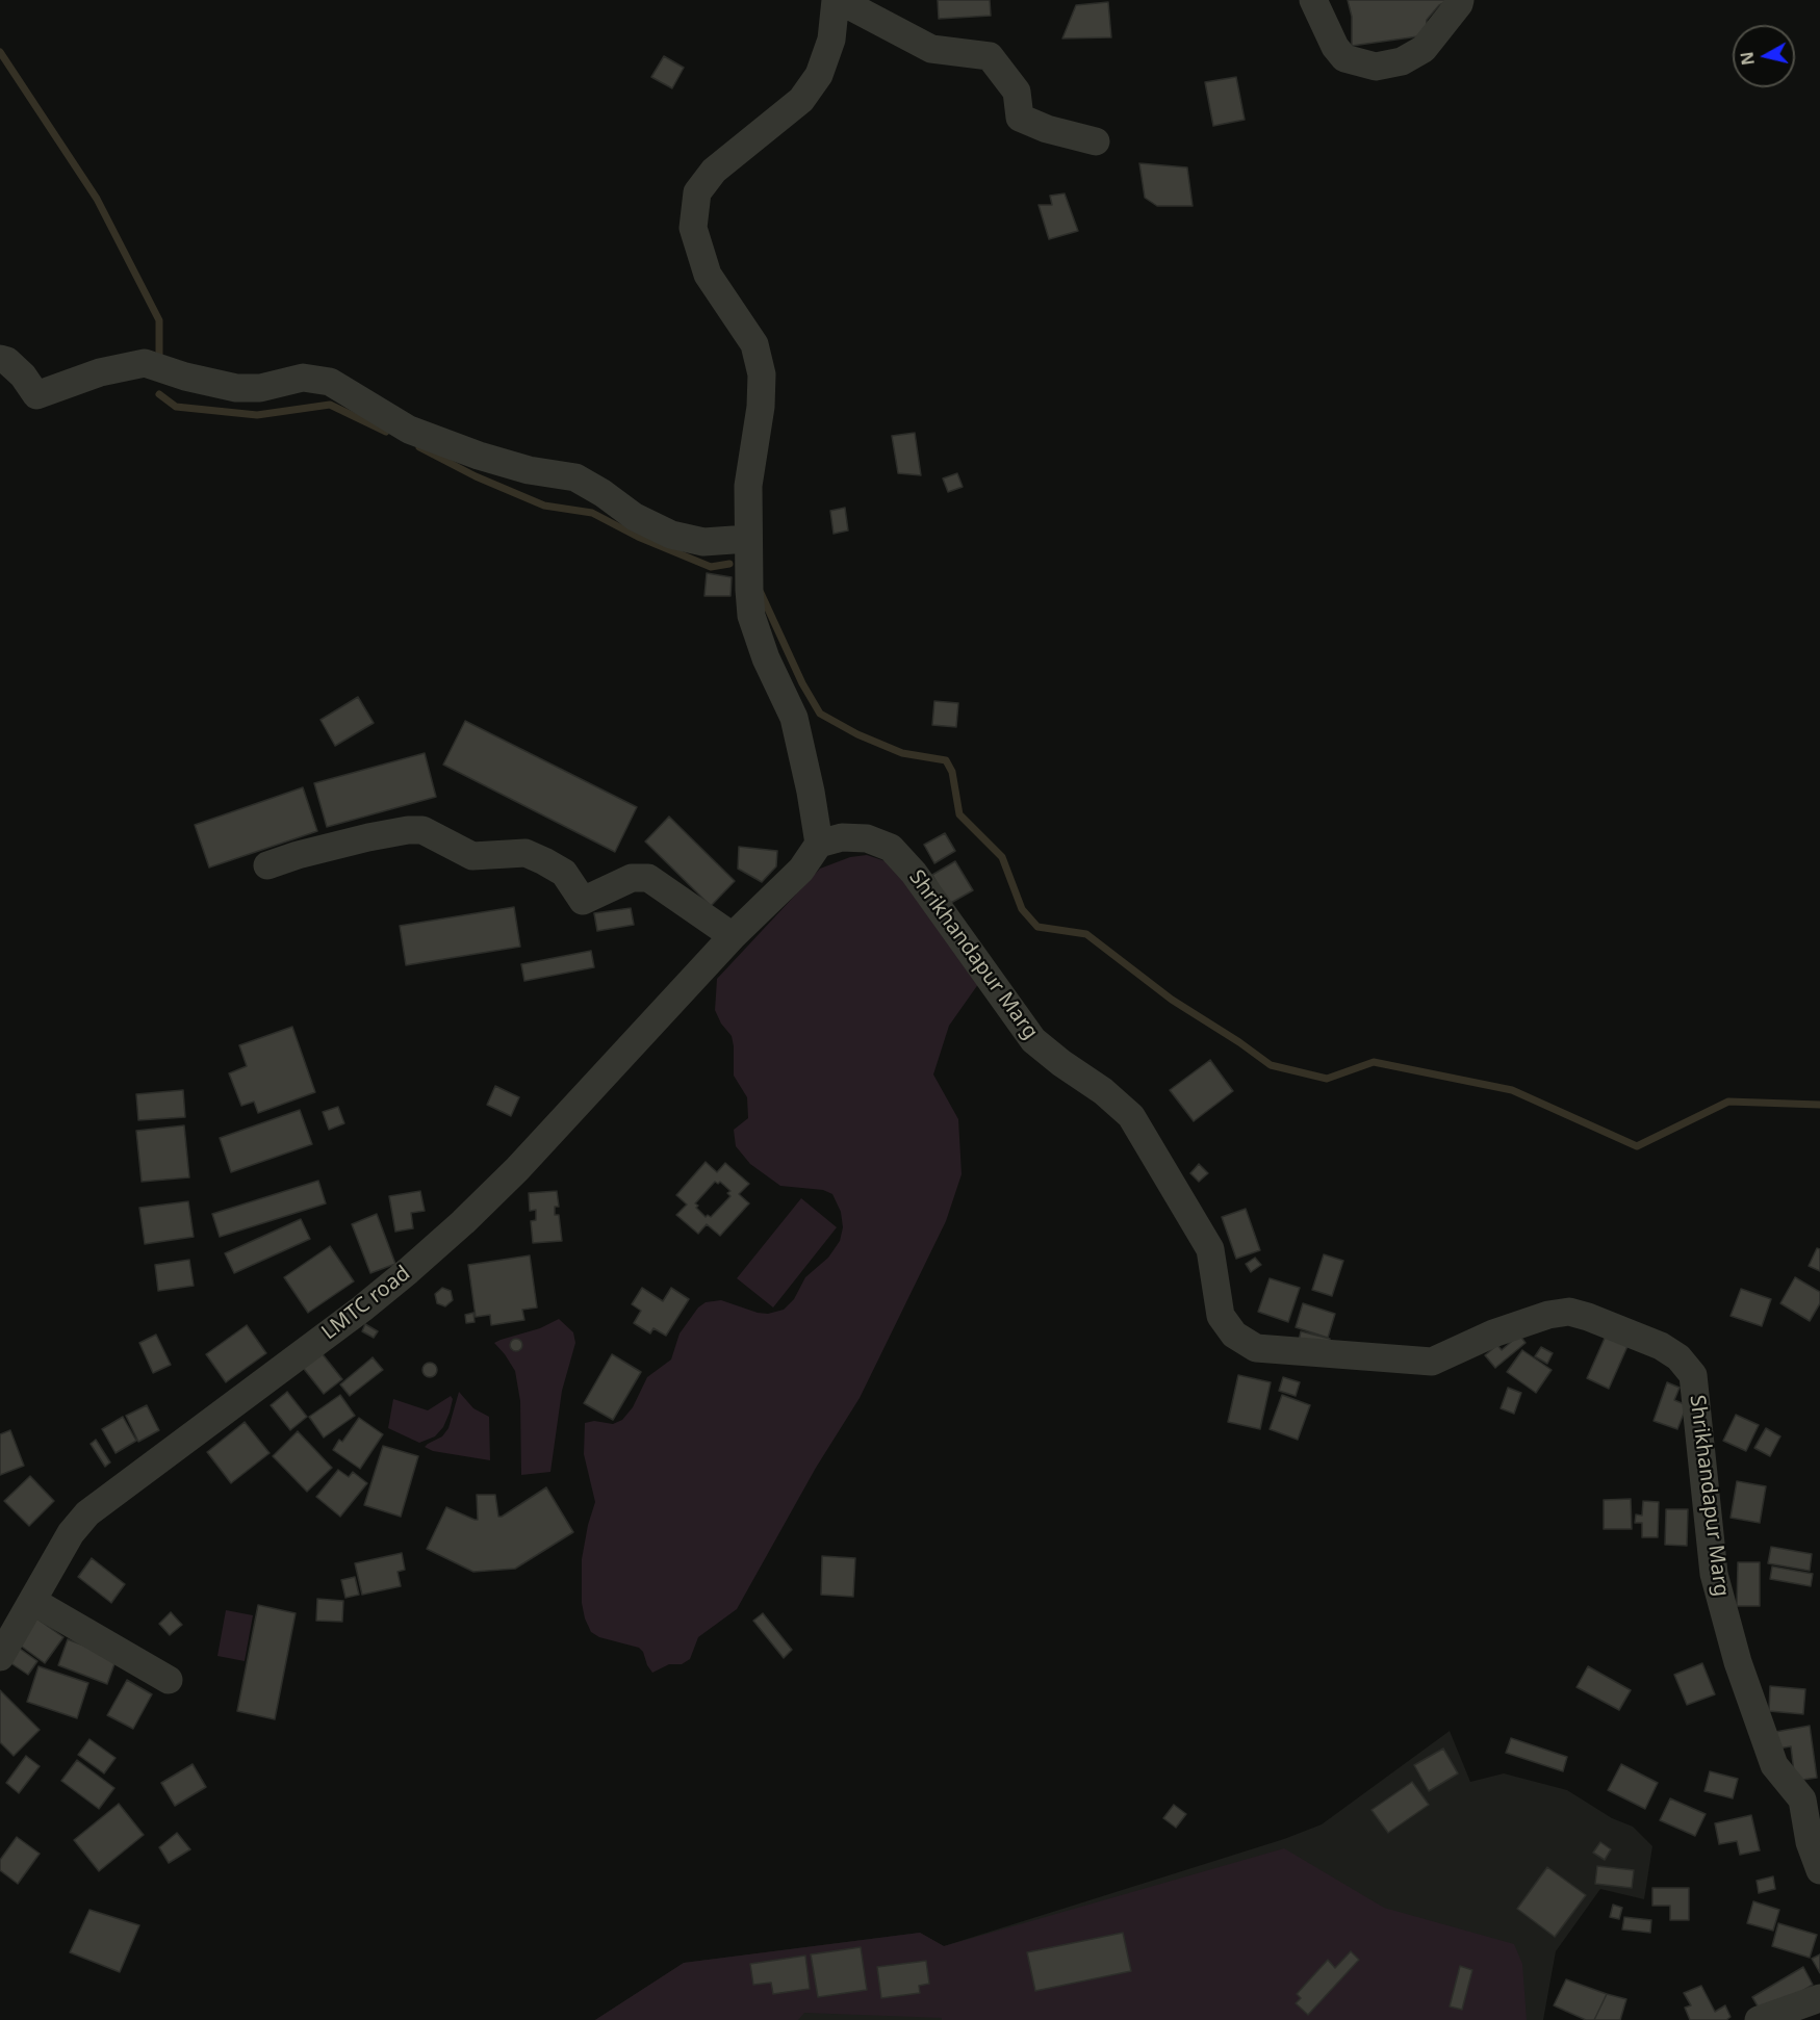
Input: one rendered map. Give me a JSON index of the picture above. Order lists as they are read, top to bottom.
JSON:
{
  "streets": {
    "street": ["Shrikhandapur Marg", "LMTC road"]
  },
  "crossings": [
    ["Shrikhandapur Marg", "LMTC road"]
  ],
  "north": "left"
}
